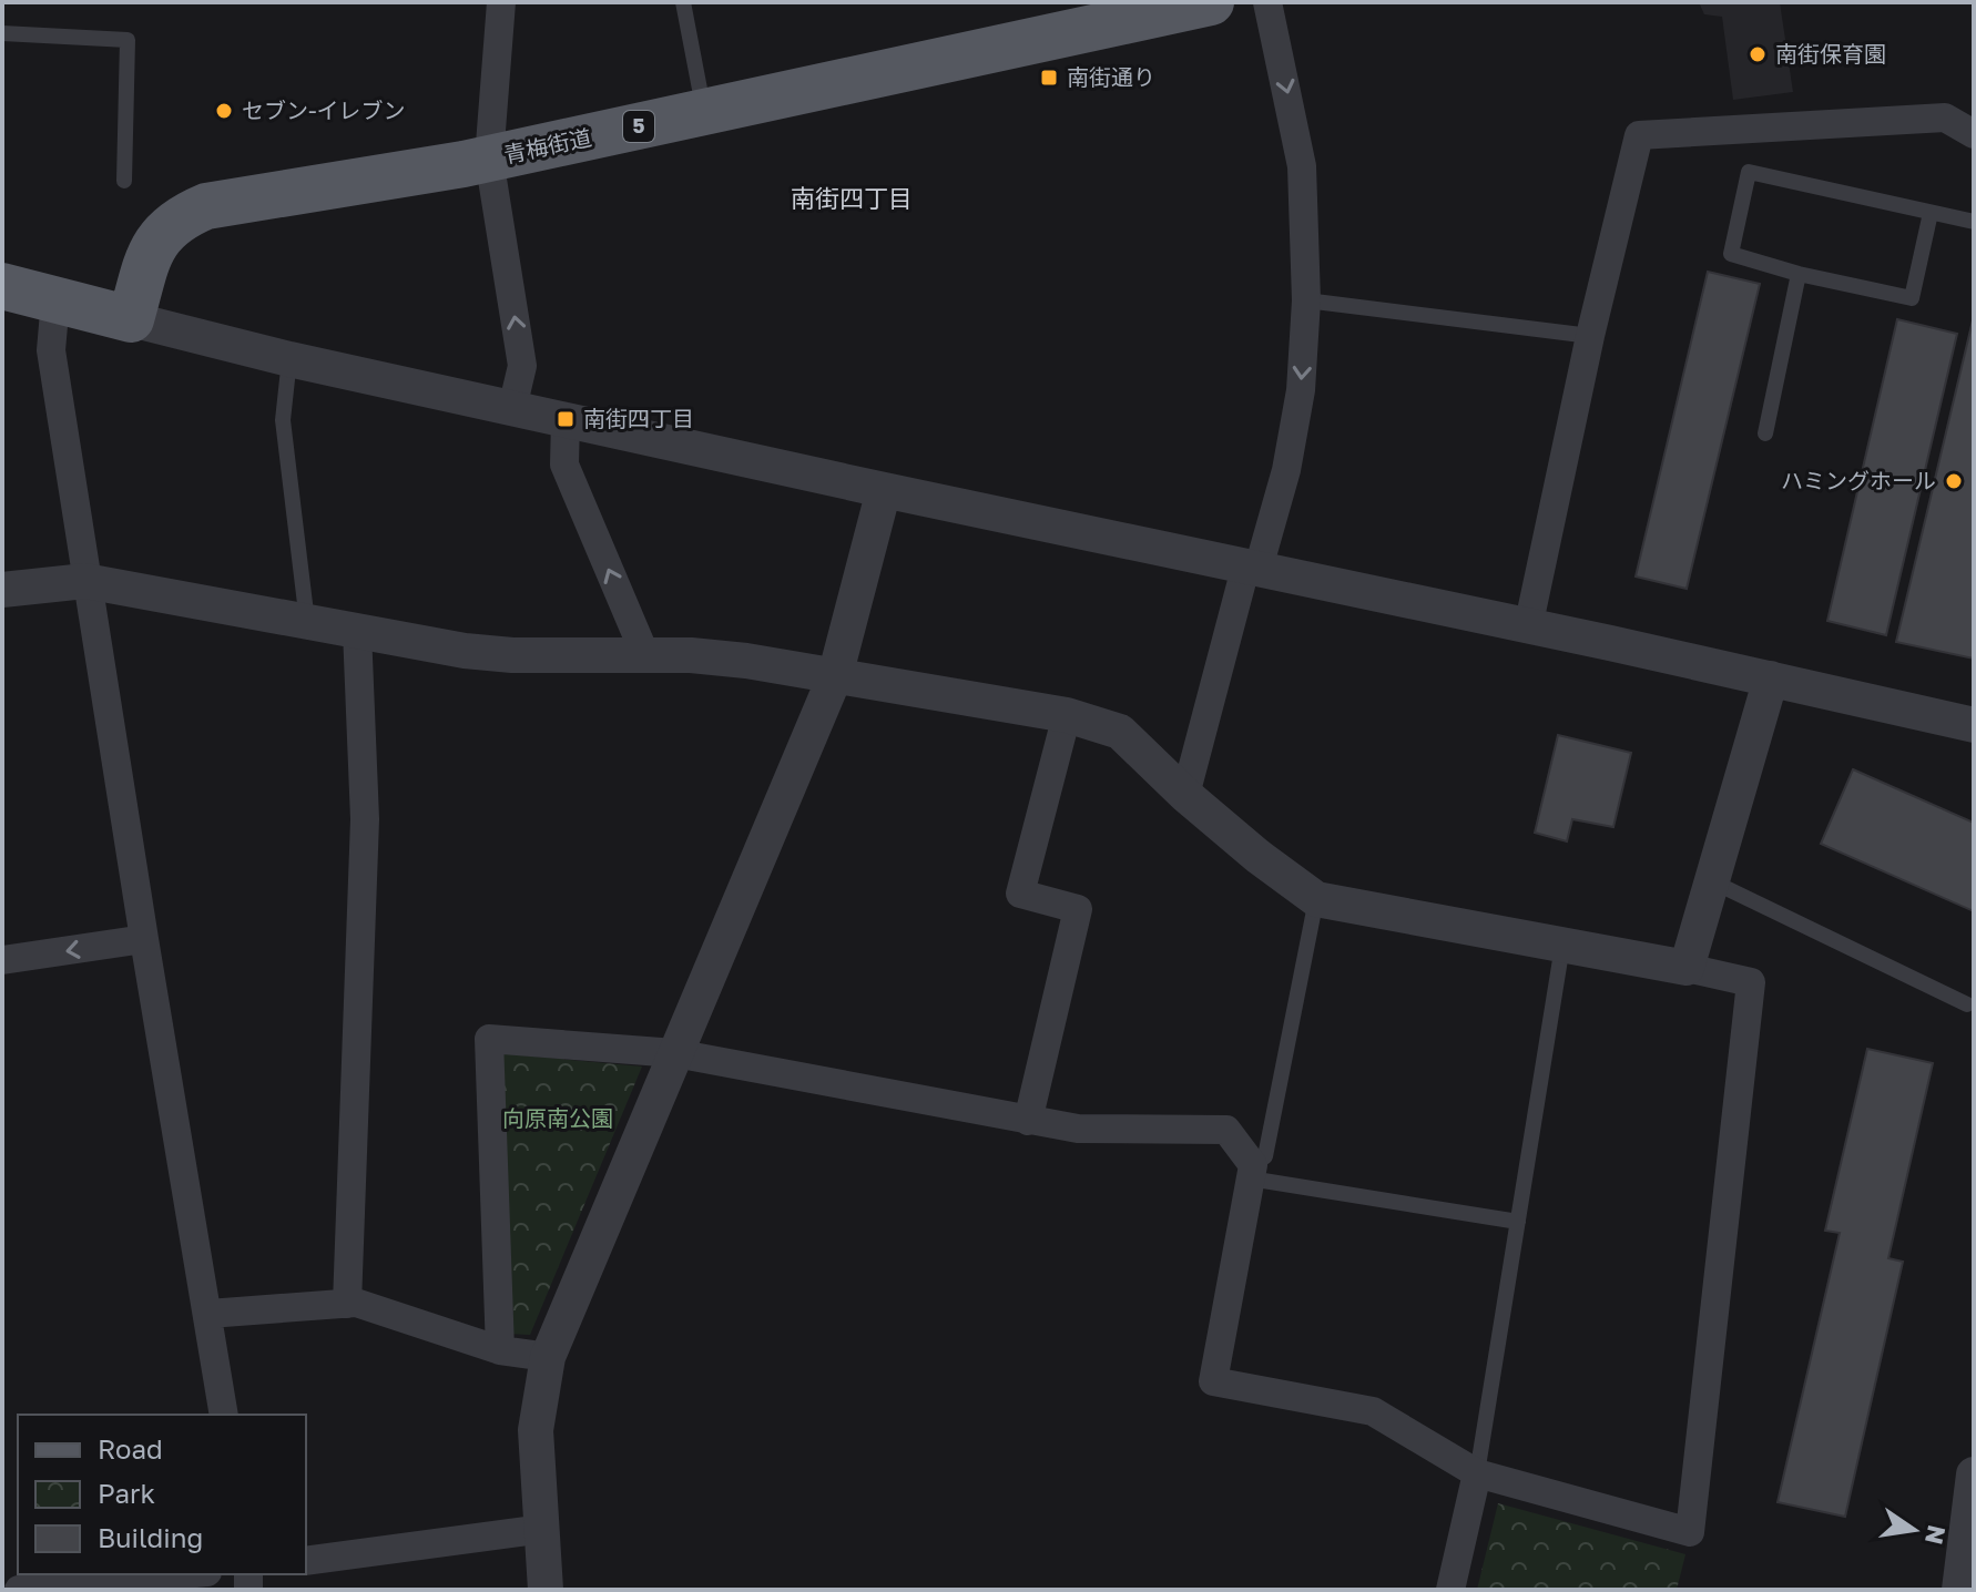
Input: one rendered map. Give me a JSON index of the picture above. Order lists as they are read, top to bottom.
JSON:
{
  "streets": {
    "main road": ["5", "青梅街道"]
  },
  "districts": ["南街四丁目"],
  "parks": ["向原南公園"],
  "places": {
    "other": ["南街保育園", "セブン-イレブン", "ハミングホール"],
    "transit": ["南街通り", "南街四丁目"]
  },
  "legend": ["Road", "Park", "Building"],
  "north": "right"
}
